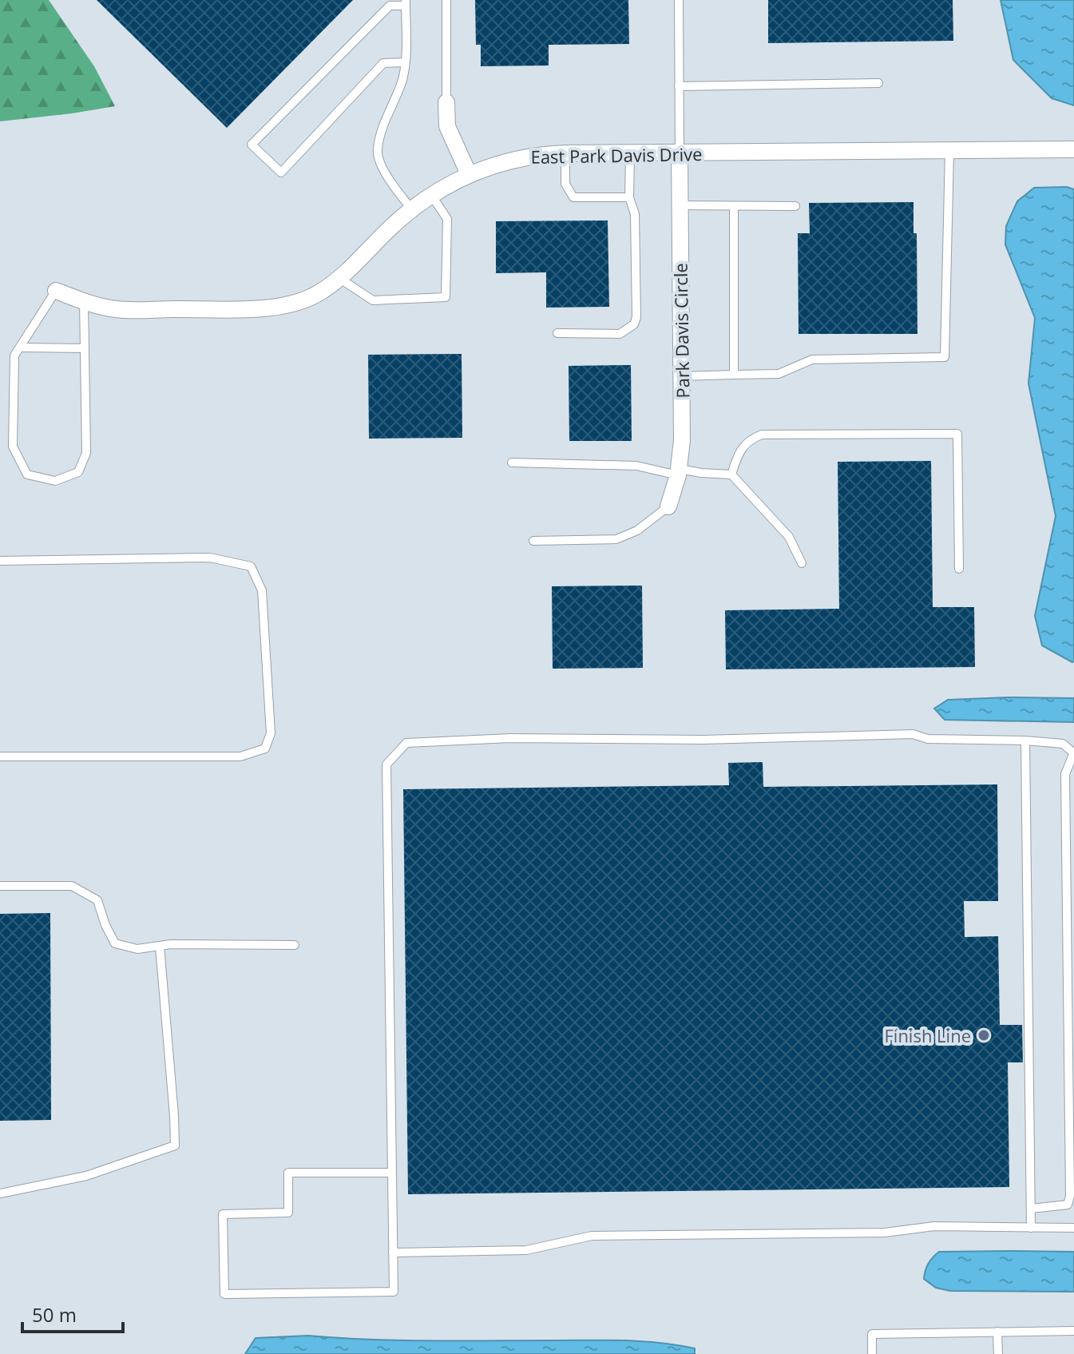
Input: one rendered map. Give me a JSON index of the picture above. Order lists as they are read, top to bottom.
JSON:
{
  "streets": {
    "street": ["East Park Davis Drive", "Park Davis Circle"]
  },
  "crossings": [
    ["East Park Davis Drive", "Park Davis Circle"]
  ],
  "places": ["Finish Line"],
  "scale_bar": "50 m"
}
